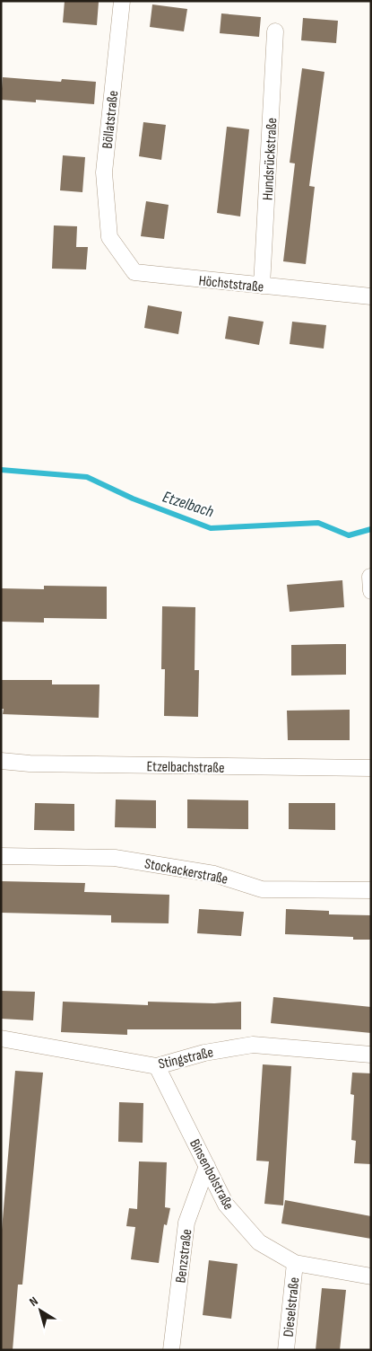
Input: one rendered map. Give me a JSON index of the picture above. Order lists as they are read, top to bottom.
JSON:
{
  "streets": {
    "street": [
      "Böllatstraße",
      "Hundsrückstraße",
      "Höchststraße",
      "Etzelbachstraße",
      "Stockackerstraße",
      "Stingstraße",
      "Binsenbolstraße",
      "Benzstraße",
      "Dieselstraße"
    ]
  },
  "crossings": [
    ["Böllatstraße", "Höchststraße"],
    ["Hundsrückstraße", "Höchststraße"],
    ["Stingstraße", "Binsenbolstraße"],
    ["Binsenbolstraße", "Benzstraße"],
    ["Binsenbolstraße", "Dieselstraße"]
  ],
  "water": ["Etzelbach"],
  "north": "top left"
}
